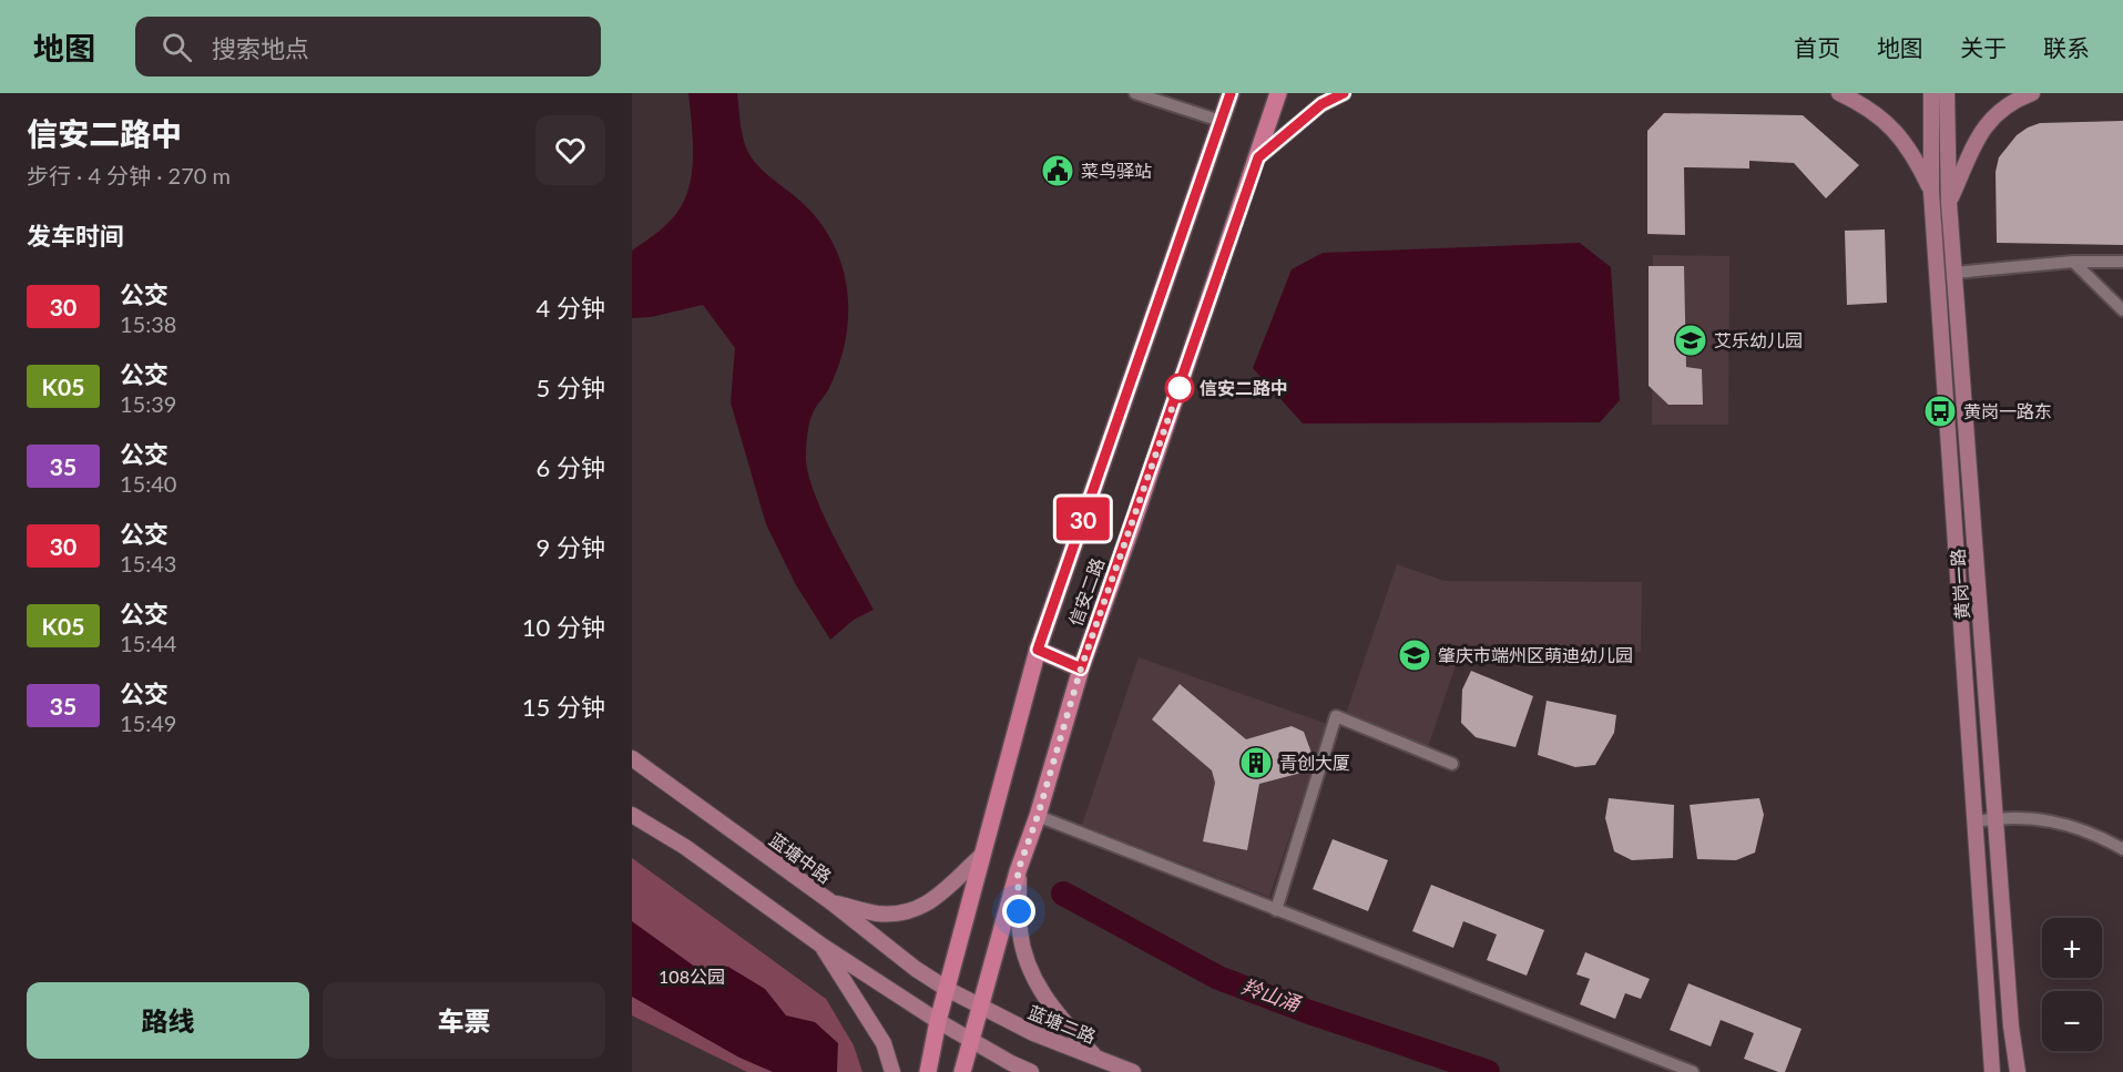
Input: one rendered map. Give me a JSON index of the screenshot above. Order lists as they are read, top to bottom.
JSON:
{
  "streets": {
    "main road": [
      "黄岗一路",
      "信安二路",
      "蓝塘中路",
      "蓝塘二路"
    ]
  },
  "crossings": [
    ["信安二路", "蓝塘中路"],
    ["信安二路", "蓝塘二路"],
    ["蓝塘中路", "蓝塘二路"]
  ],
  "water": ["羚山涌"],
  "parks": ["108公园"],
  "places": {
    "public building": ["菜鸟驿站"],
    "school or university": ["艾乐幼儿园", "肇庆市端州区萌迪幼儿园"],
    "other": ["信安二路中"],
    "bus stop": ["黄岗一路东"],
    "building": ["青创大厦"]
  },
  "lines": ["bus line 30"],
  "page": {
    "header": "地图",
    "search": "搜索地点",
    "nav": [
      "首页",
      "地图",
      "关于",
      "联系"
    ],
    "heading": [
      ["信安二路中", "步行 · 4 分钟 · 270 m"],
      "发车时间"
    ],
    "on_map": "30",
    "list": [
      {
        "mark": "30",
        "name": "公交",
        "note": "15:38",
        "value": "4 分钟"
      },
      {
        "mark": "K05",
        "name": "公交",
        "note": "15:39",
        "value": "5 分钟"
      },
      {
        "mark": "35",
        "name": "公交",
        "note": "15:40",
        "value": "6 分钟"
      },
      {
        "mark": "30",
        "name": "公交",
        "note": "15:43",
        "value": "9 分钟"
      },
      {
        "mark": "K05",
        "name": "公交",
        "note": "15:44",
        "value": "10 分钟"
      },
      {
        "mark": "35",
        "name": "公交",
        "note": "15:49",
        "value": "15 分钟"
      }
    ],
    "map_buttons": ["+", "−"],
    "buttons": ["路线", "车票"]
  }
}
